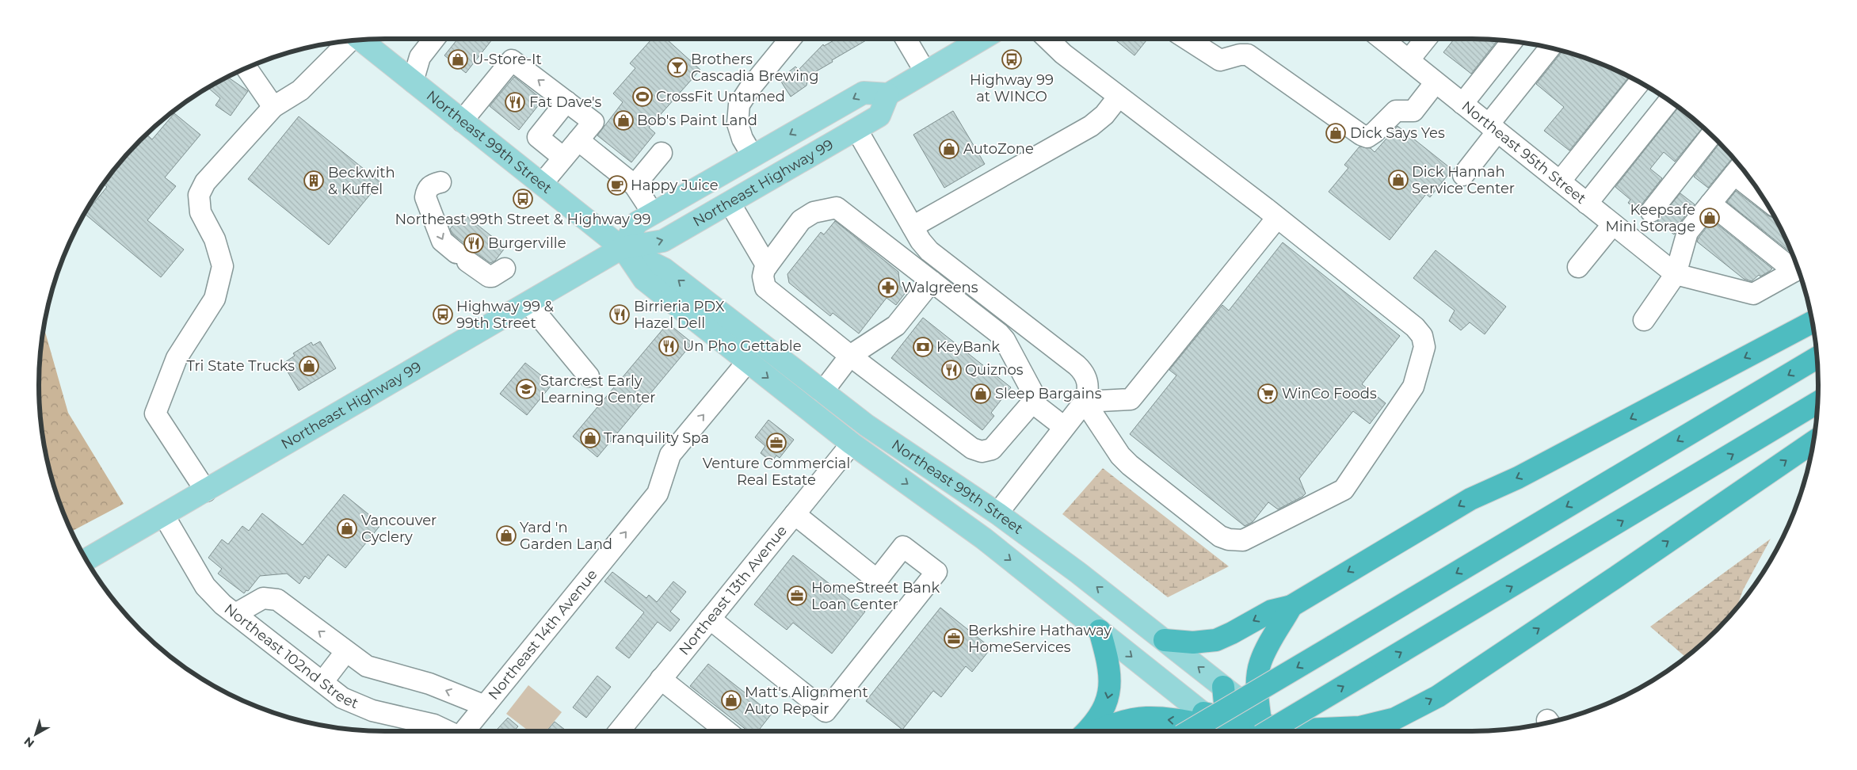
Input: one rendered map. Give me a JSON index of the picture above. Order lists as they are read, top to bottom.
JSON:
{
  "streets": {
    "main road": ["Northeast 99th Street", "Northeast Highway 99"],
    "street": [
      "Northeast 95th Street",
      "Northeast 13th Avenue",
      "Northeast 14th Avenue",
      "Northeast 102nd Street"
    ]
  },
  "crossings": [
    ["Northeast 99th Street", "Northeast Highway 99"],
    ["Northeast 99th Street", "Northeast 13th Avenue"],
    ["Northeast 99th Street", "Northeast 14th Avenue"],
    ["Northeast Highway 99", "Northeast 102nd Street"]
  ],
  "one_way": ["Northeast 14th Avenue"],
  "places": {
    "shop": [
      "U-Store-It",
      "Bob's Paint Land",
      "Dick Says Yes",
      "AutoZone",
      "Dick Hannah Service Center",
      "Keepsafe Mini Storage",
      "Tri State Trucks",
      "Sleep Bargains",
      "Tranquility Spa",
      "Vancouver Cyclery",
      "Yard 'n Garden Land",
      "Matt's Alignment Auto Repair"
    ],
    "bus stop": ["Highway 99 at WINCO", "Northeast 99th Street & Highway 99", "Highway 99 & 99th Street"],
    "bar": ["Brothers Cascadia Brewing"],
    "sports": ["CrossFit Untamed"],
    "restaurant": [
      "Fat Dave's",
      "Burgerville",
      "Birrieria PDX Hazel Dell",
      "Un Pho Gettable",
      "Quiznos"
    ],
    "building": ["Beckwith & Kuffel"],
    "cafe": ["Happy Juice"],
    "pharmacy": ["Walgreens"],
    "bank": ["KeyBank"],
    "school or university": ["Starcrest Early Learning Center"],
    "supermarket": ["WinCo Foods"],
    "office": ["Venture Commercial Real Estate", "HomeStreet Bank Loan Center", "Berkshire Hathaway HomeServices"]
  },
  "north": "bottom left"
}
